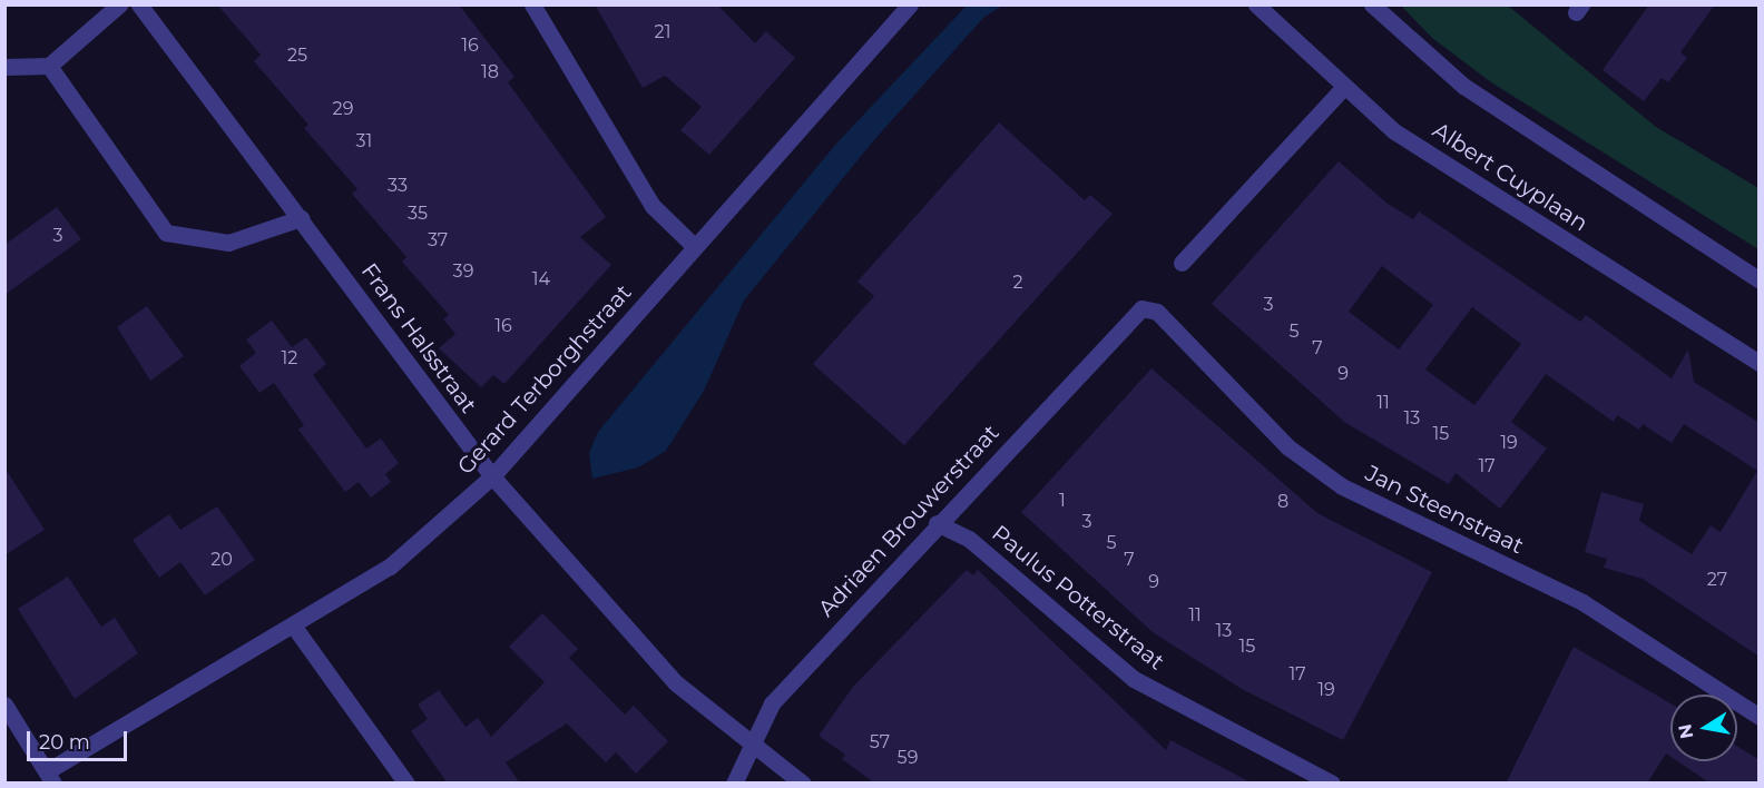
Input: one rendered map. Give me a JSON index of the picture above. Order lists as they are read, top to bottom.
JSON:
{
  "streets": {
    "street": [
      "Albert Cuyplaan",
      "Frans Halsstraat",
      "Gerard Terborghstraat",
      "Jan Steenstraat",
      "Adriaen Brouwerstraat",
      "Paulus Potterstraat"
    ]
  },
  "crossings": [
    ["Frans Halsstraat", "Gerard Terborghstraat"],
    ["Frans Halsstraat", "Adriaen Brouwerstraat"],
    ["Jan Steenstraat", "Adriaen Brouwerstraat"],
    ["Adriaen Brouwerstraat", "Paulus Potterstraat"]
  ],
  "house_numbers": [
    "21",
    "16",
    "25",
    "18",
    "29",
    "31",
    "33",
    "35",
    "3",
    "37",
    "39",
    "14",
    "2",
    "3",
    "16",
    "5",
    "7",
    "12",
    "9",
    "11",
    "13",
    "15",
    "19",
    "17",
    "1",
    "8",
    "3",
    "5",
    "20",
    "7",
    "27",
    "9",
    "11",
    "13",
    "15",
    "17",
    "19",
    "57",
    "59"
  ],
  "scale_bar": "20 m",
  "north": "left"
}
